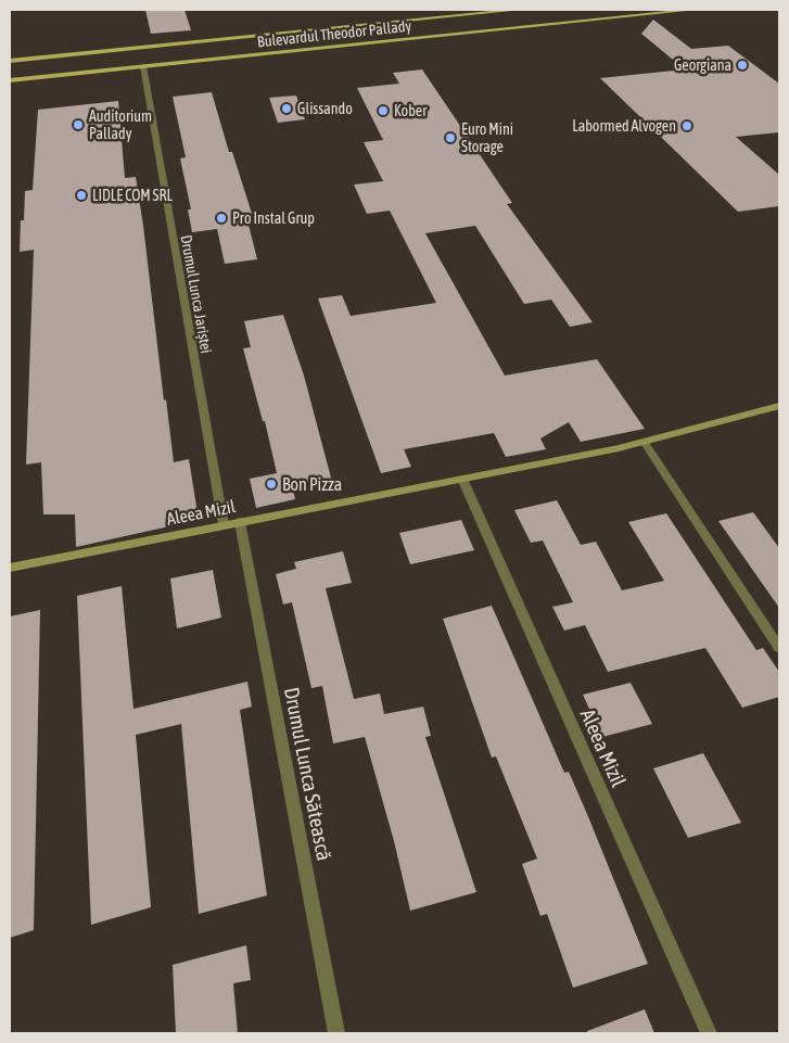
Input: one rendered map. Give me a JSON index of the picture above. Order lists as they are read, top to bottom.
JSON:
{
  "streets": {
    "main road": ["Bulevardul Theodor Pallady"],
    "street": ["Drumul Lunca Jariștei", "Aleea Mizil", "Drumul Lunca Sătească"]
  },
  "crossings": [
    ["Bulevardul Theodor Pallady", "Drumul Lunca Jariștei"],
    ["Drumul Lunca Jariștei", "Aleea Mizil"],
    ["Aleea Mizil", "Drumul Lunca Sătească"]
  ],
  "places": [
    "Georgiana",
    "Glissando",
    "Kober",
    "Auditorium Pallady",
    "Labormed Alvogen",
    "Euro Mini Storage",
    "LIDLE COM SRL",
    "Pro Instal Grup",
    "Bon Pizza"
  ]
}
